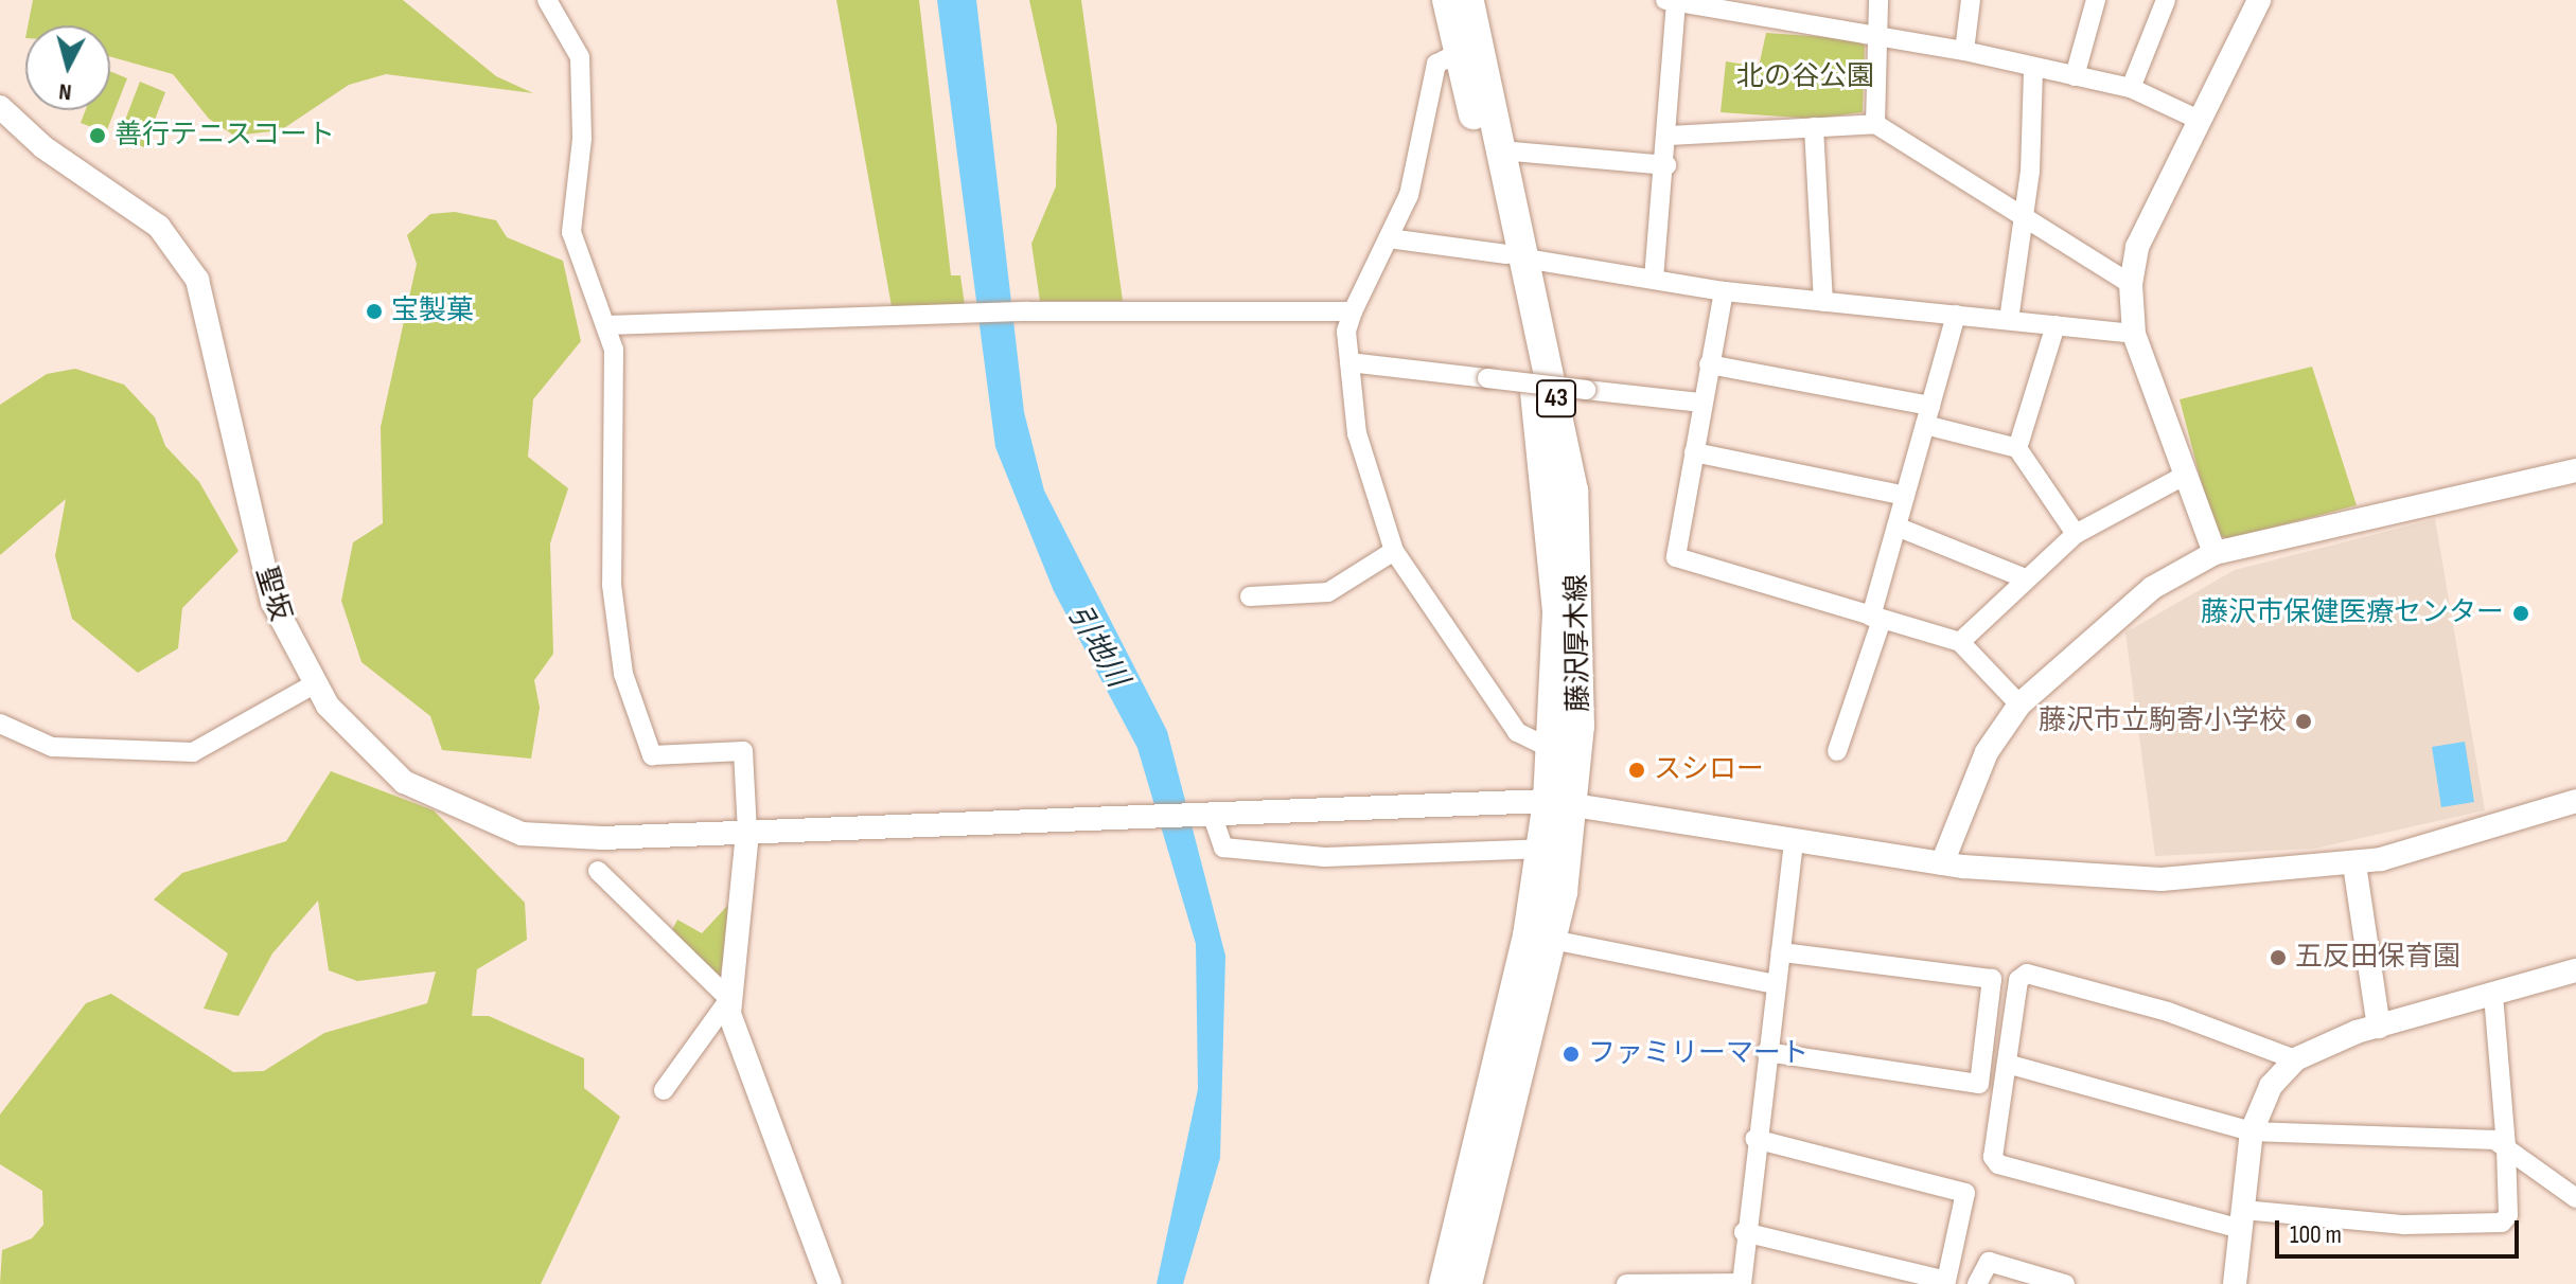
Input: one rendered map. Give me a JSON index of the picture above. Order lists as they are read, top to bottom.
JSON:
{
  "streets": {
    "main road": ["43", "藤沢厚木線"],
    "street": ["聖坂"]
  },
  "crossings": [
    ["聖坂", "藤沢厚木線"]
  ],
  "water": ["引地川"],
  "parks": ["北の谷公園"],
  "places": [
    "善行テニスコート",
    "宝製菓",
    "藤沢市保健医療センター",
    "藤沢市立駒寄小学校",
    "スシロー",
    "五反田保育園",
    "ファミリーマート"
  ],
  "scale_bar": "100 m",
  "north": "bottom"
}
